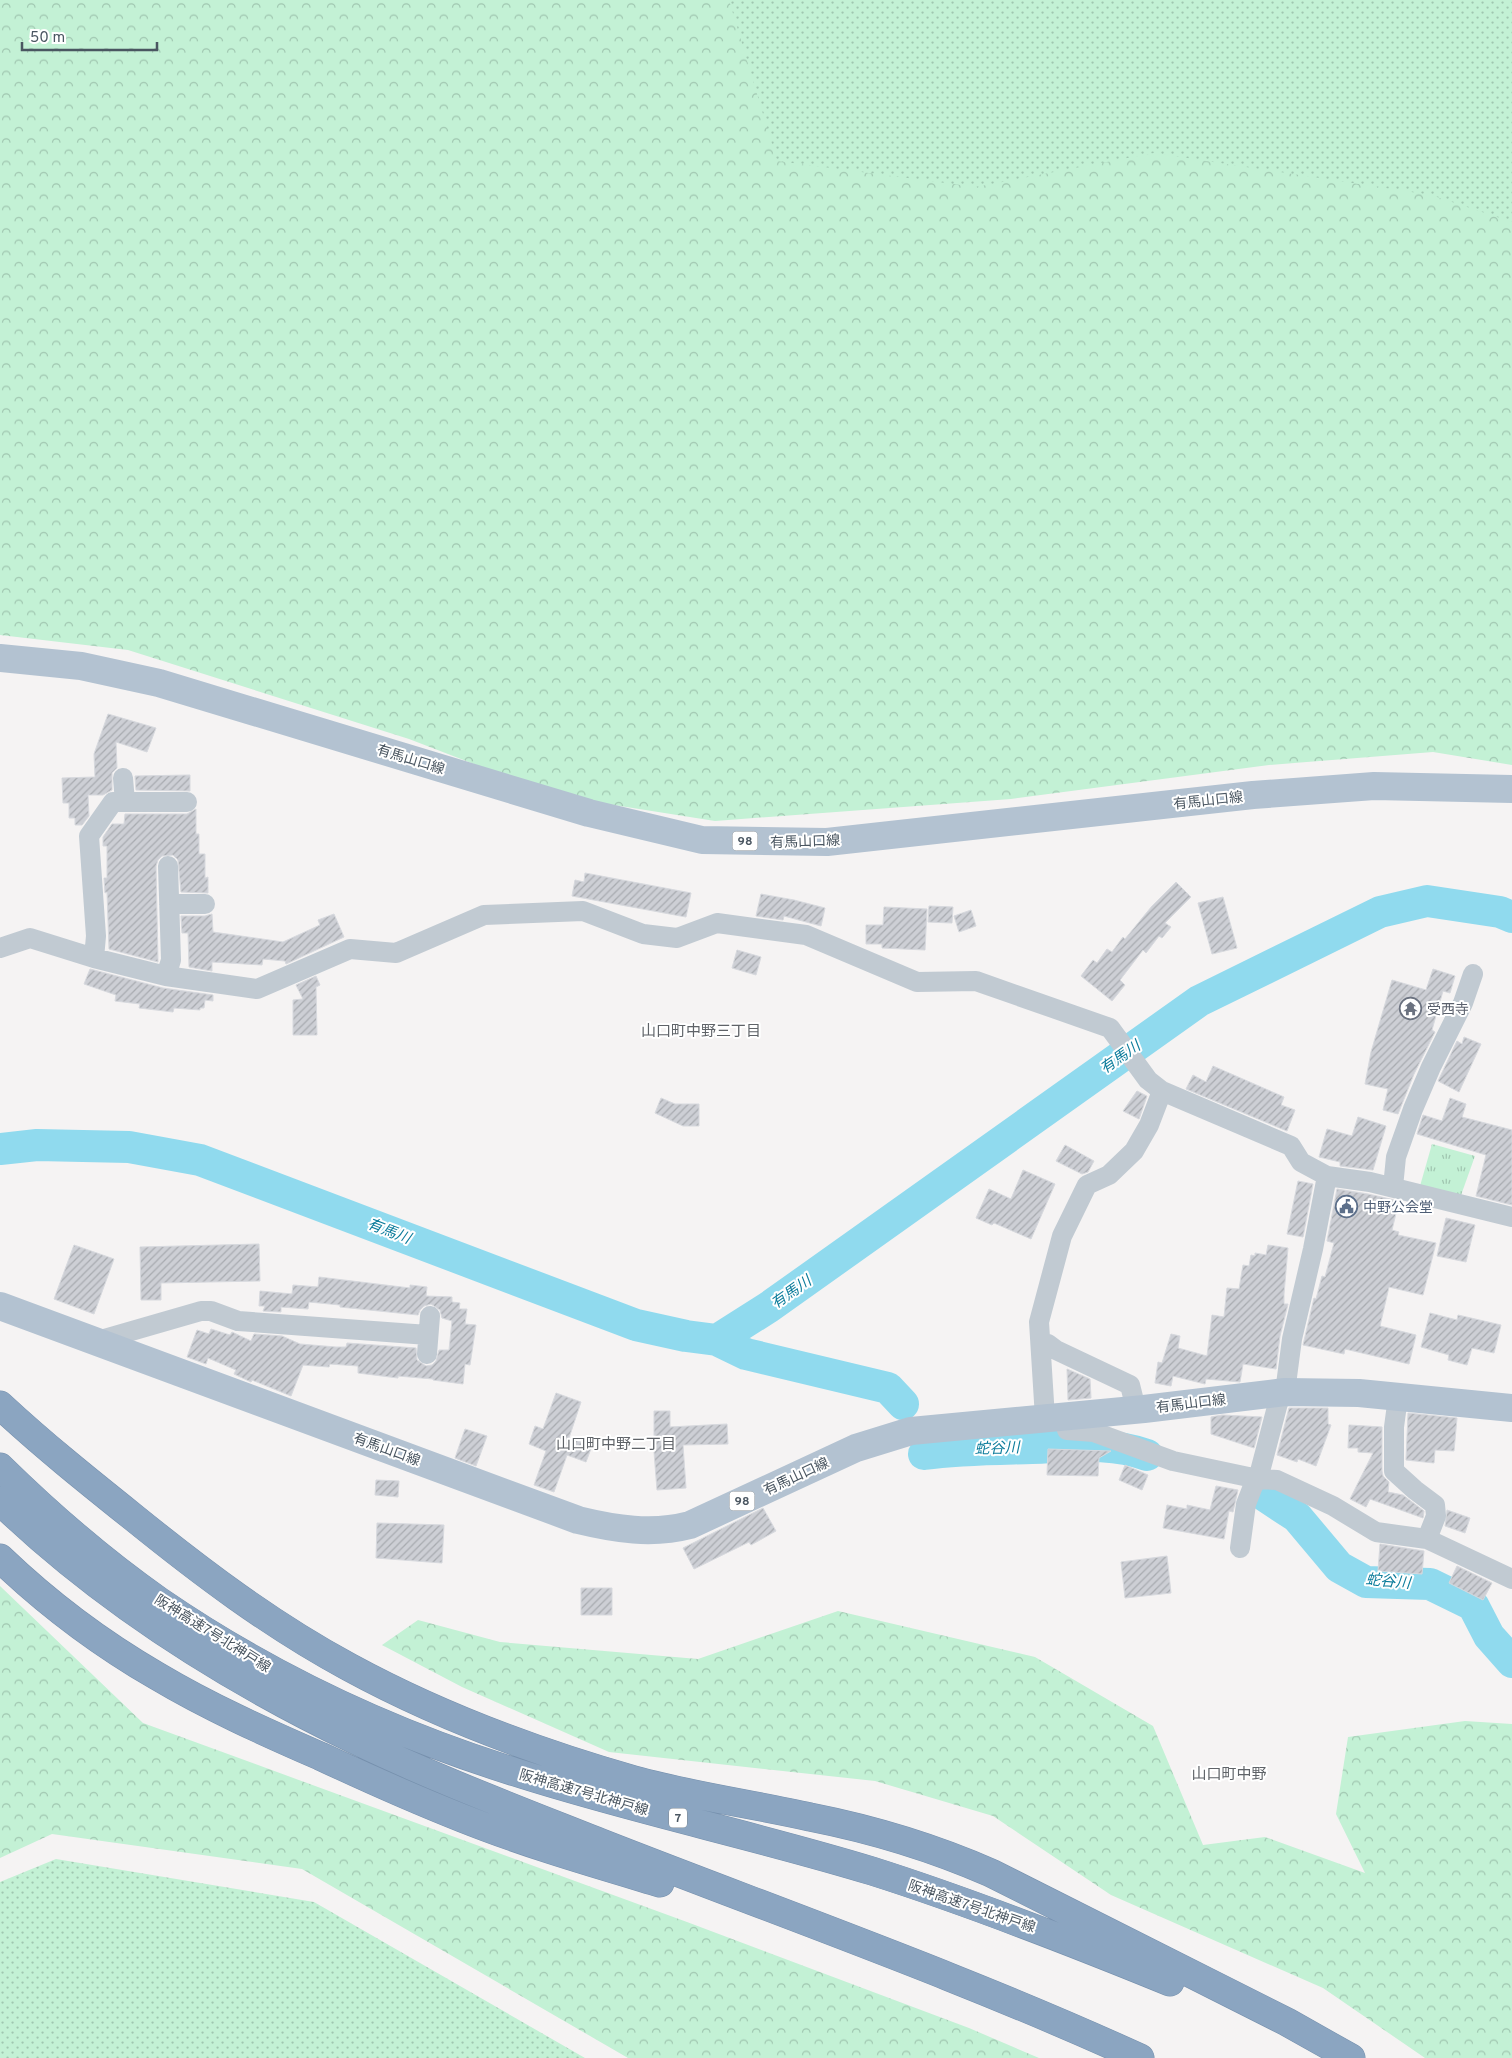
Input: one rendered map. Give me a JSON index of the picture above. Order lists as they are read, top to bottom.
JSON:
{
  "streets": {
    "highway": ["阪神高速7号北神戸線", "7"],
    "main road": ["有馬山口線", "98"]
  },
  "districts": ["山口町中野三丁目", "山口町中野二丁目", "山口町中野"],
  "water": ["有馬川", "蛇谷川"],
  "places": {
    "temple": ["受西寺"],
    "public building": ["中野公会堂"]
  },
  "scale_bar": "50 m"
}
